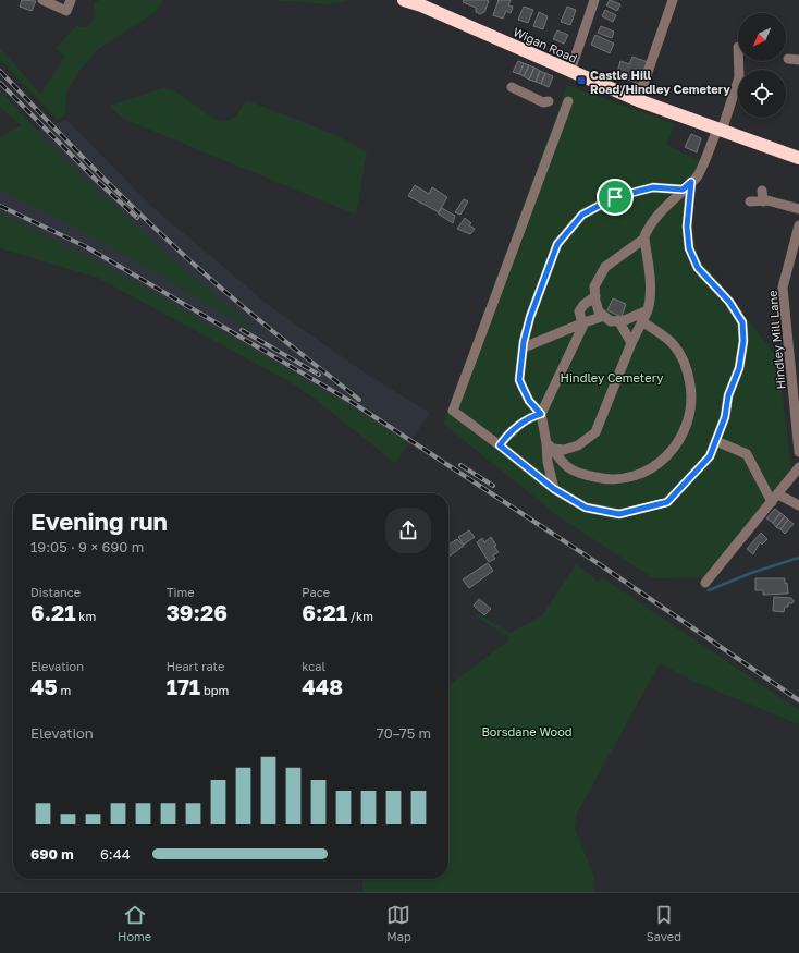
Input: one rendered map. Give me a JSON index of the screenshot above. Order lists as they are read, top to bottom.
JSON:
{
  "streets": {
    "highway": ["Wigan Road"],
    "street": ["Hindley Mill Lane"]
  },
  "parks": ["Hindley Cemetery", "Borsdane Wood"],
  "places": {
    "transit": ["Castle Hill Road/Hindley Cemetery"]
  },
  "north": "bottom left",
  "page": {
    "heading": ["Evening run", "19:05 · 9 × 690 m"],
    "stats": [
      ["Distance", "6.21 km"],
      ["Time", "39:26"],
      ["Pace", "6:21 /km"],
      ["Elevation", "45 m"],
      ["Heart rate", "171 bpm"],
      ["kcal", "448"]
    ],
    "chart": ["Elevation", "70–75 m"],
    "list": [
      {
        "name": "690 m",
        "note": "6:44"
      }
    ],
    "tabs": ["Home", "Map", "Saved"]
  }
}
